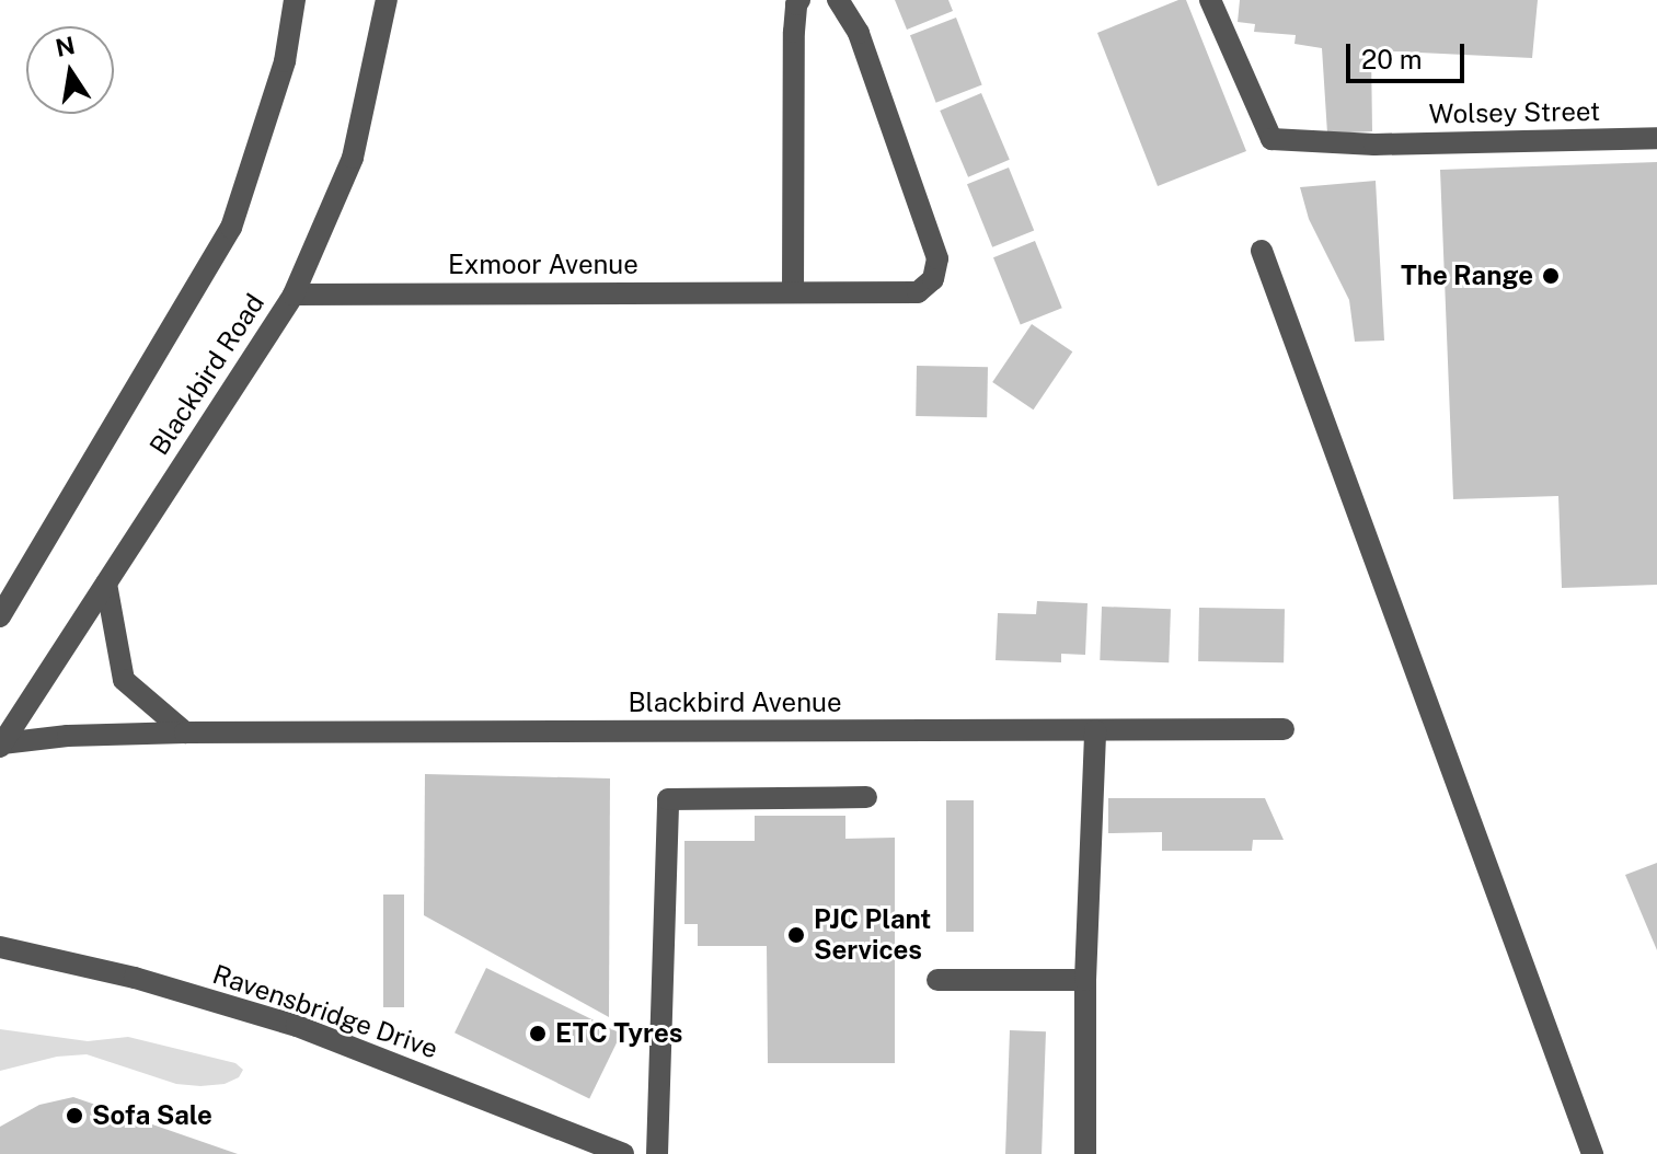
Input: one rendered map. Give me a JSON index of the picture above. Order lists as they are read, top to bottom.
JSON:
{
  "streets": {
    "street": [
      "Wolsey Street",
      "Exmoor Avenue",
      "Blackbird Road",
      "Blackbird Avenue",
      "Ravensbridge Drive"
    ]
  },
  "crossings": [
    ["Exmoor Avenue", "Blackbird Road"],
    ["Blackbird Road", "Blackbird Avenue"]
  ],
  "places": [
    "The Range",
    "PJC Plant Services",
    "ETC Tyres",
    "Sofa Sale"
  ],
  "scale_bar": "20 m",
  "north": "top"
}
